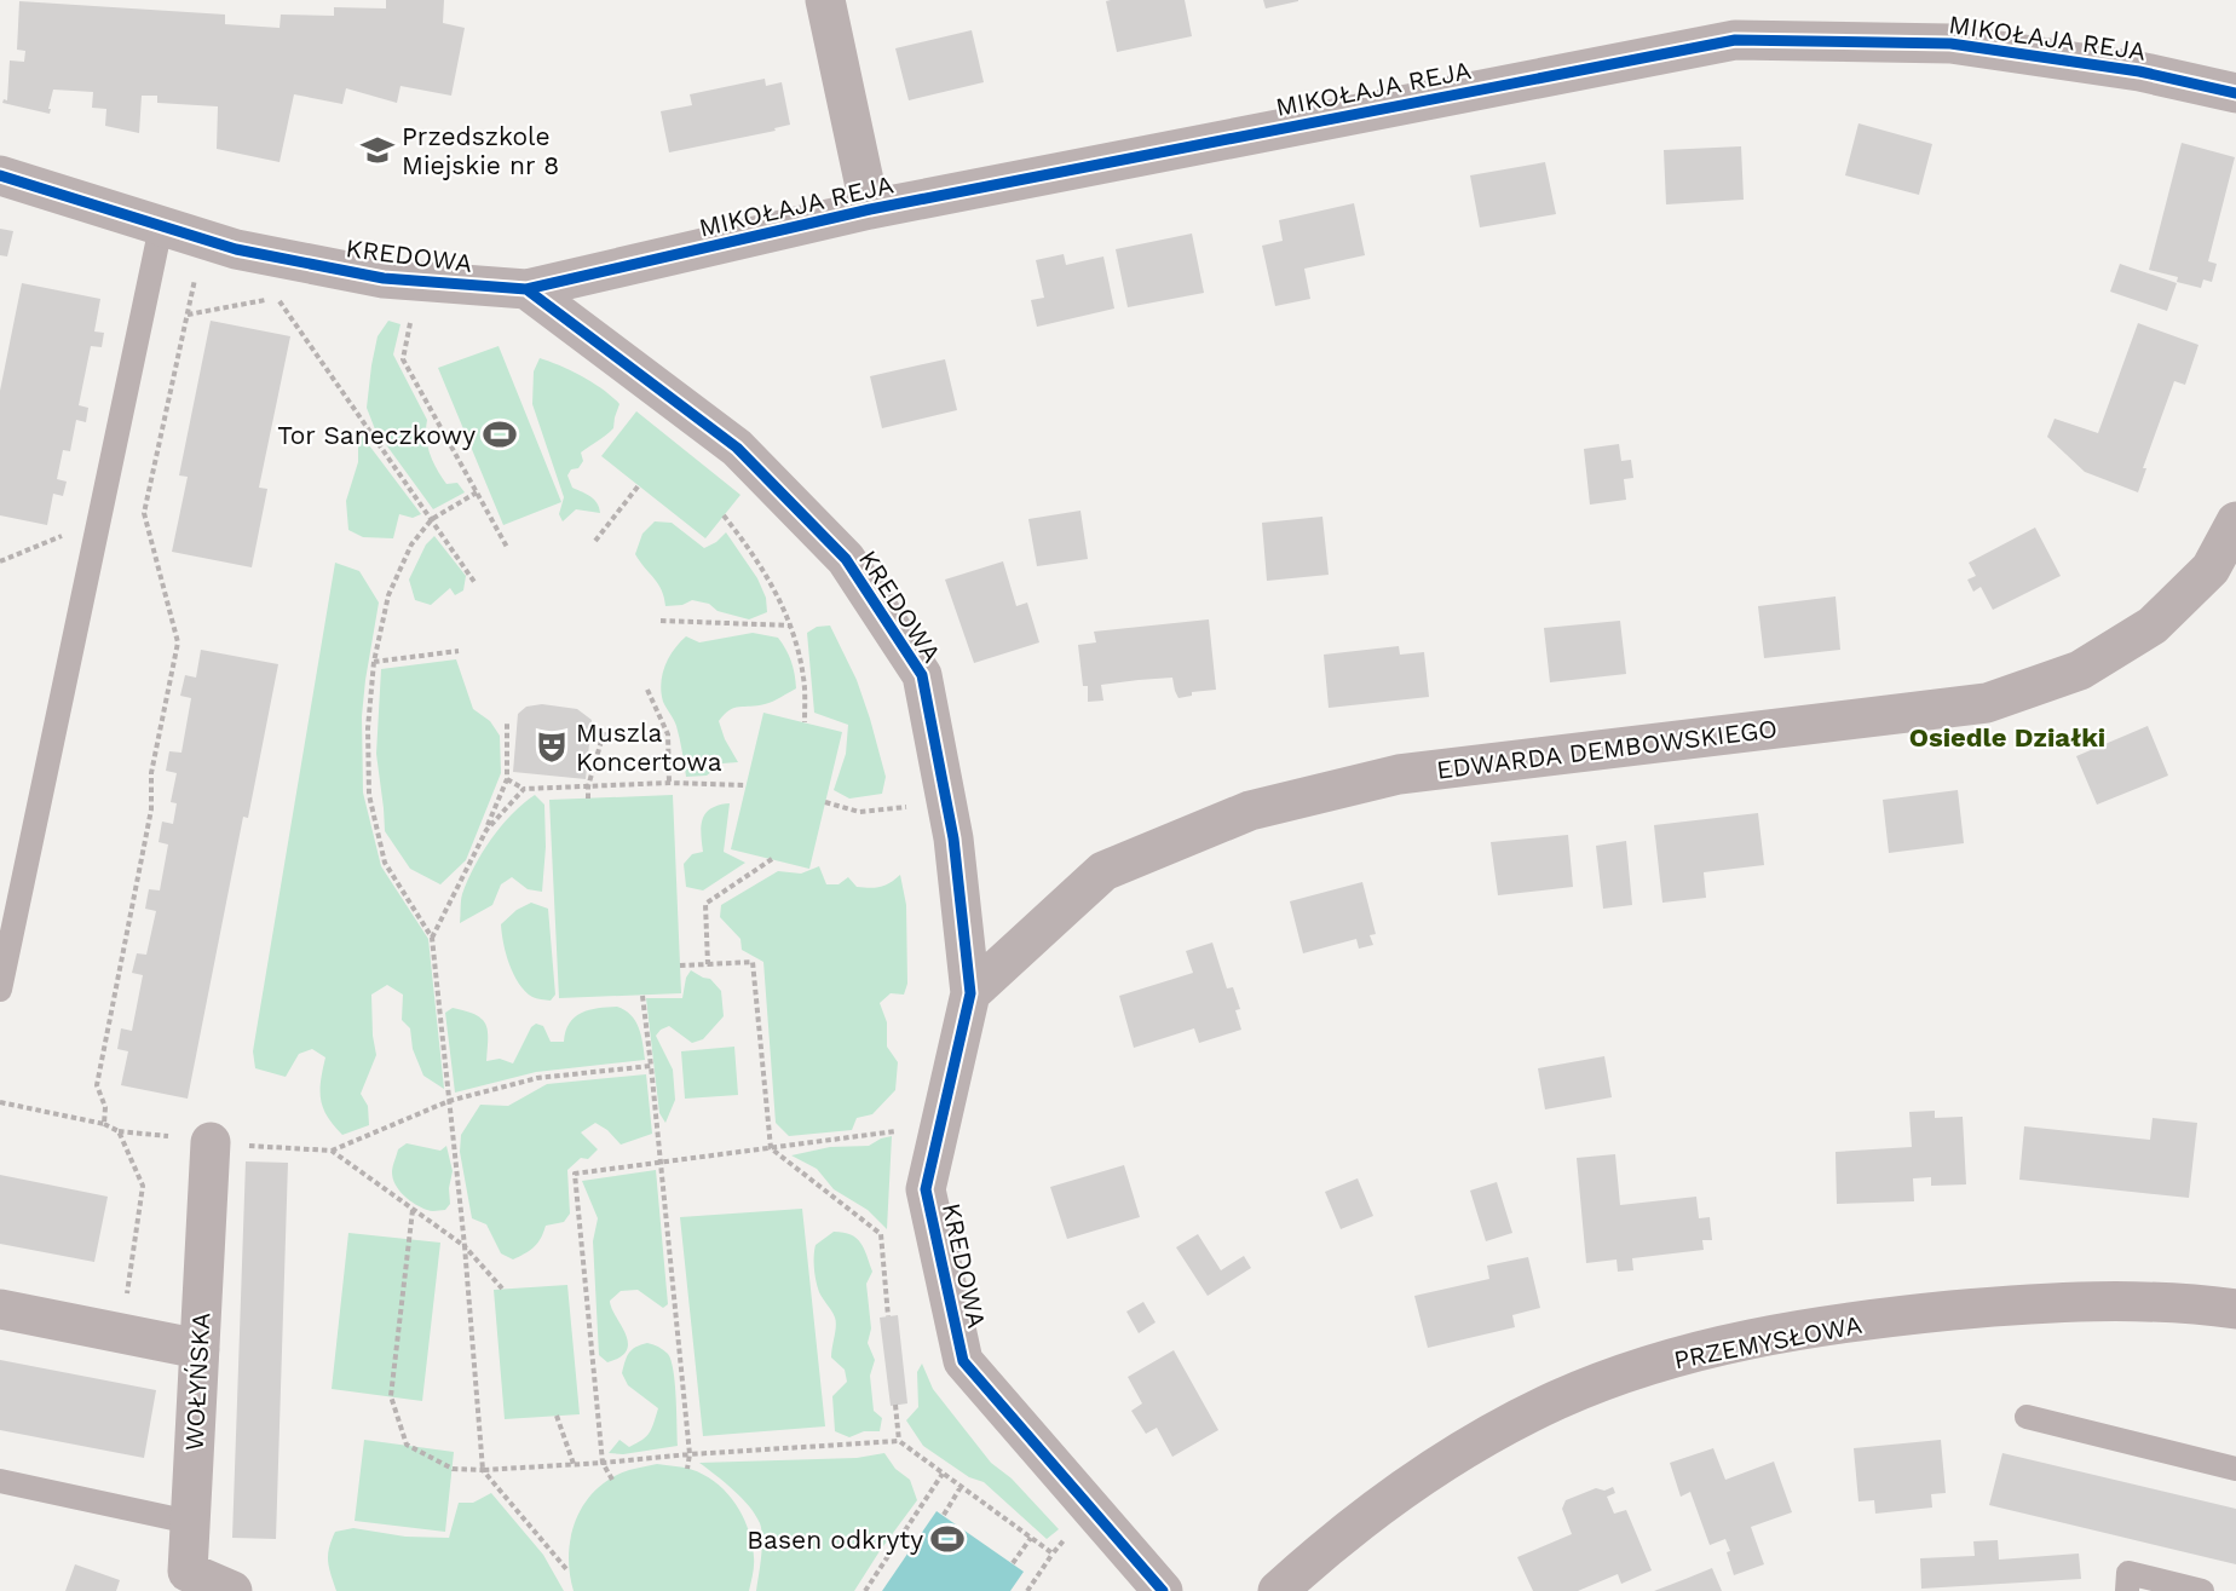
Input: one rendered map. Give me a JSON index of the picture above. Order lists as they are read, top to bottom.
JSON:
{
  "streets": {
    "main road": ["PRZEMYSŁOWA"],
    "street": [
      "MIKOŁAJA REJA",
      "KREDOWA",
      "EDWARDA DEMBOWSKIEGO",
      "WOŁYŃSKA"
    ]
  },
  "crossings": [
    ["MIKOŁAJA REJA", "KREDOWA"],
    ["KREDOWA", "EDWARDA DEMBOWSKIEGO"]
  ],
  "districts": ["Osiedle Działki"],
  "places": {
    "school or university": ["Przedszkole Miejskie nr 8"],
    "sports": ["Tor Saneczkowy", "Basen odkryty"],
    "theatre": ["Muszla Koncertowa"]
  }
}
